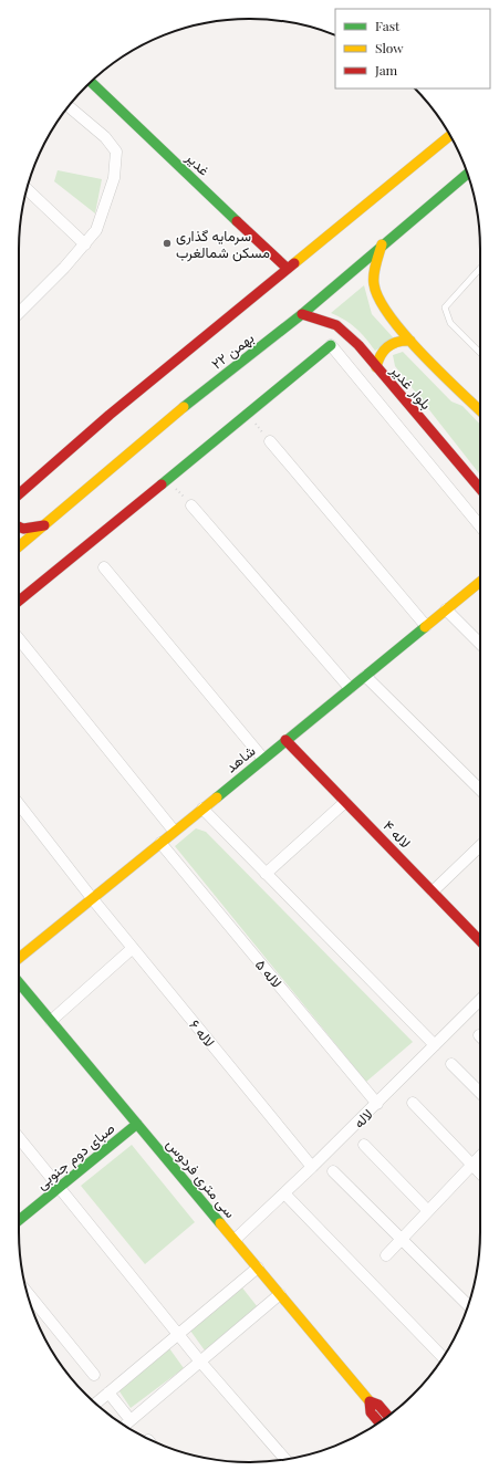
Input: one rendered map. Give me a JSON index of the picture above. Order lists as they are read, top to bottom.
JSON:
{
  "streets": {
    "main road": [
      "غدیر",
      "۲۲ بهمن",
      "بلوار غدیر",
      "شاهد",
      "لاله ۴",
      "صبای دوم جنوبی",
      "سی متری فردوس"
    ],
    "street": ["لاله ۵", "لاله ۶", "لاله"]
  },
  "crossings": [
    ["غدیر", "۲۲ بهمن"],
    ["۲۲ بهمن", "بلوار غدیر"],
    ["شاهد", "لاله ۴"],
    ["شاهد", "لاله ۵"],
    ["شاهد", "لاله ۶"],
    ["لاله ۵", "لاله"],
    ["لاله ۶", "لاله"],
    ["لاله", "سی متری فردوس"],
    ["صبای دوم جنوبی", "سی متری فردوس"]
  ],
  "places": ["سرمایه گذاری مسکن شمالغرب"],
  "legend": ["Fast", "Slow", "Jam"]
}
